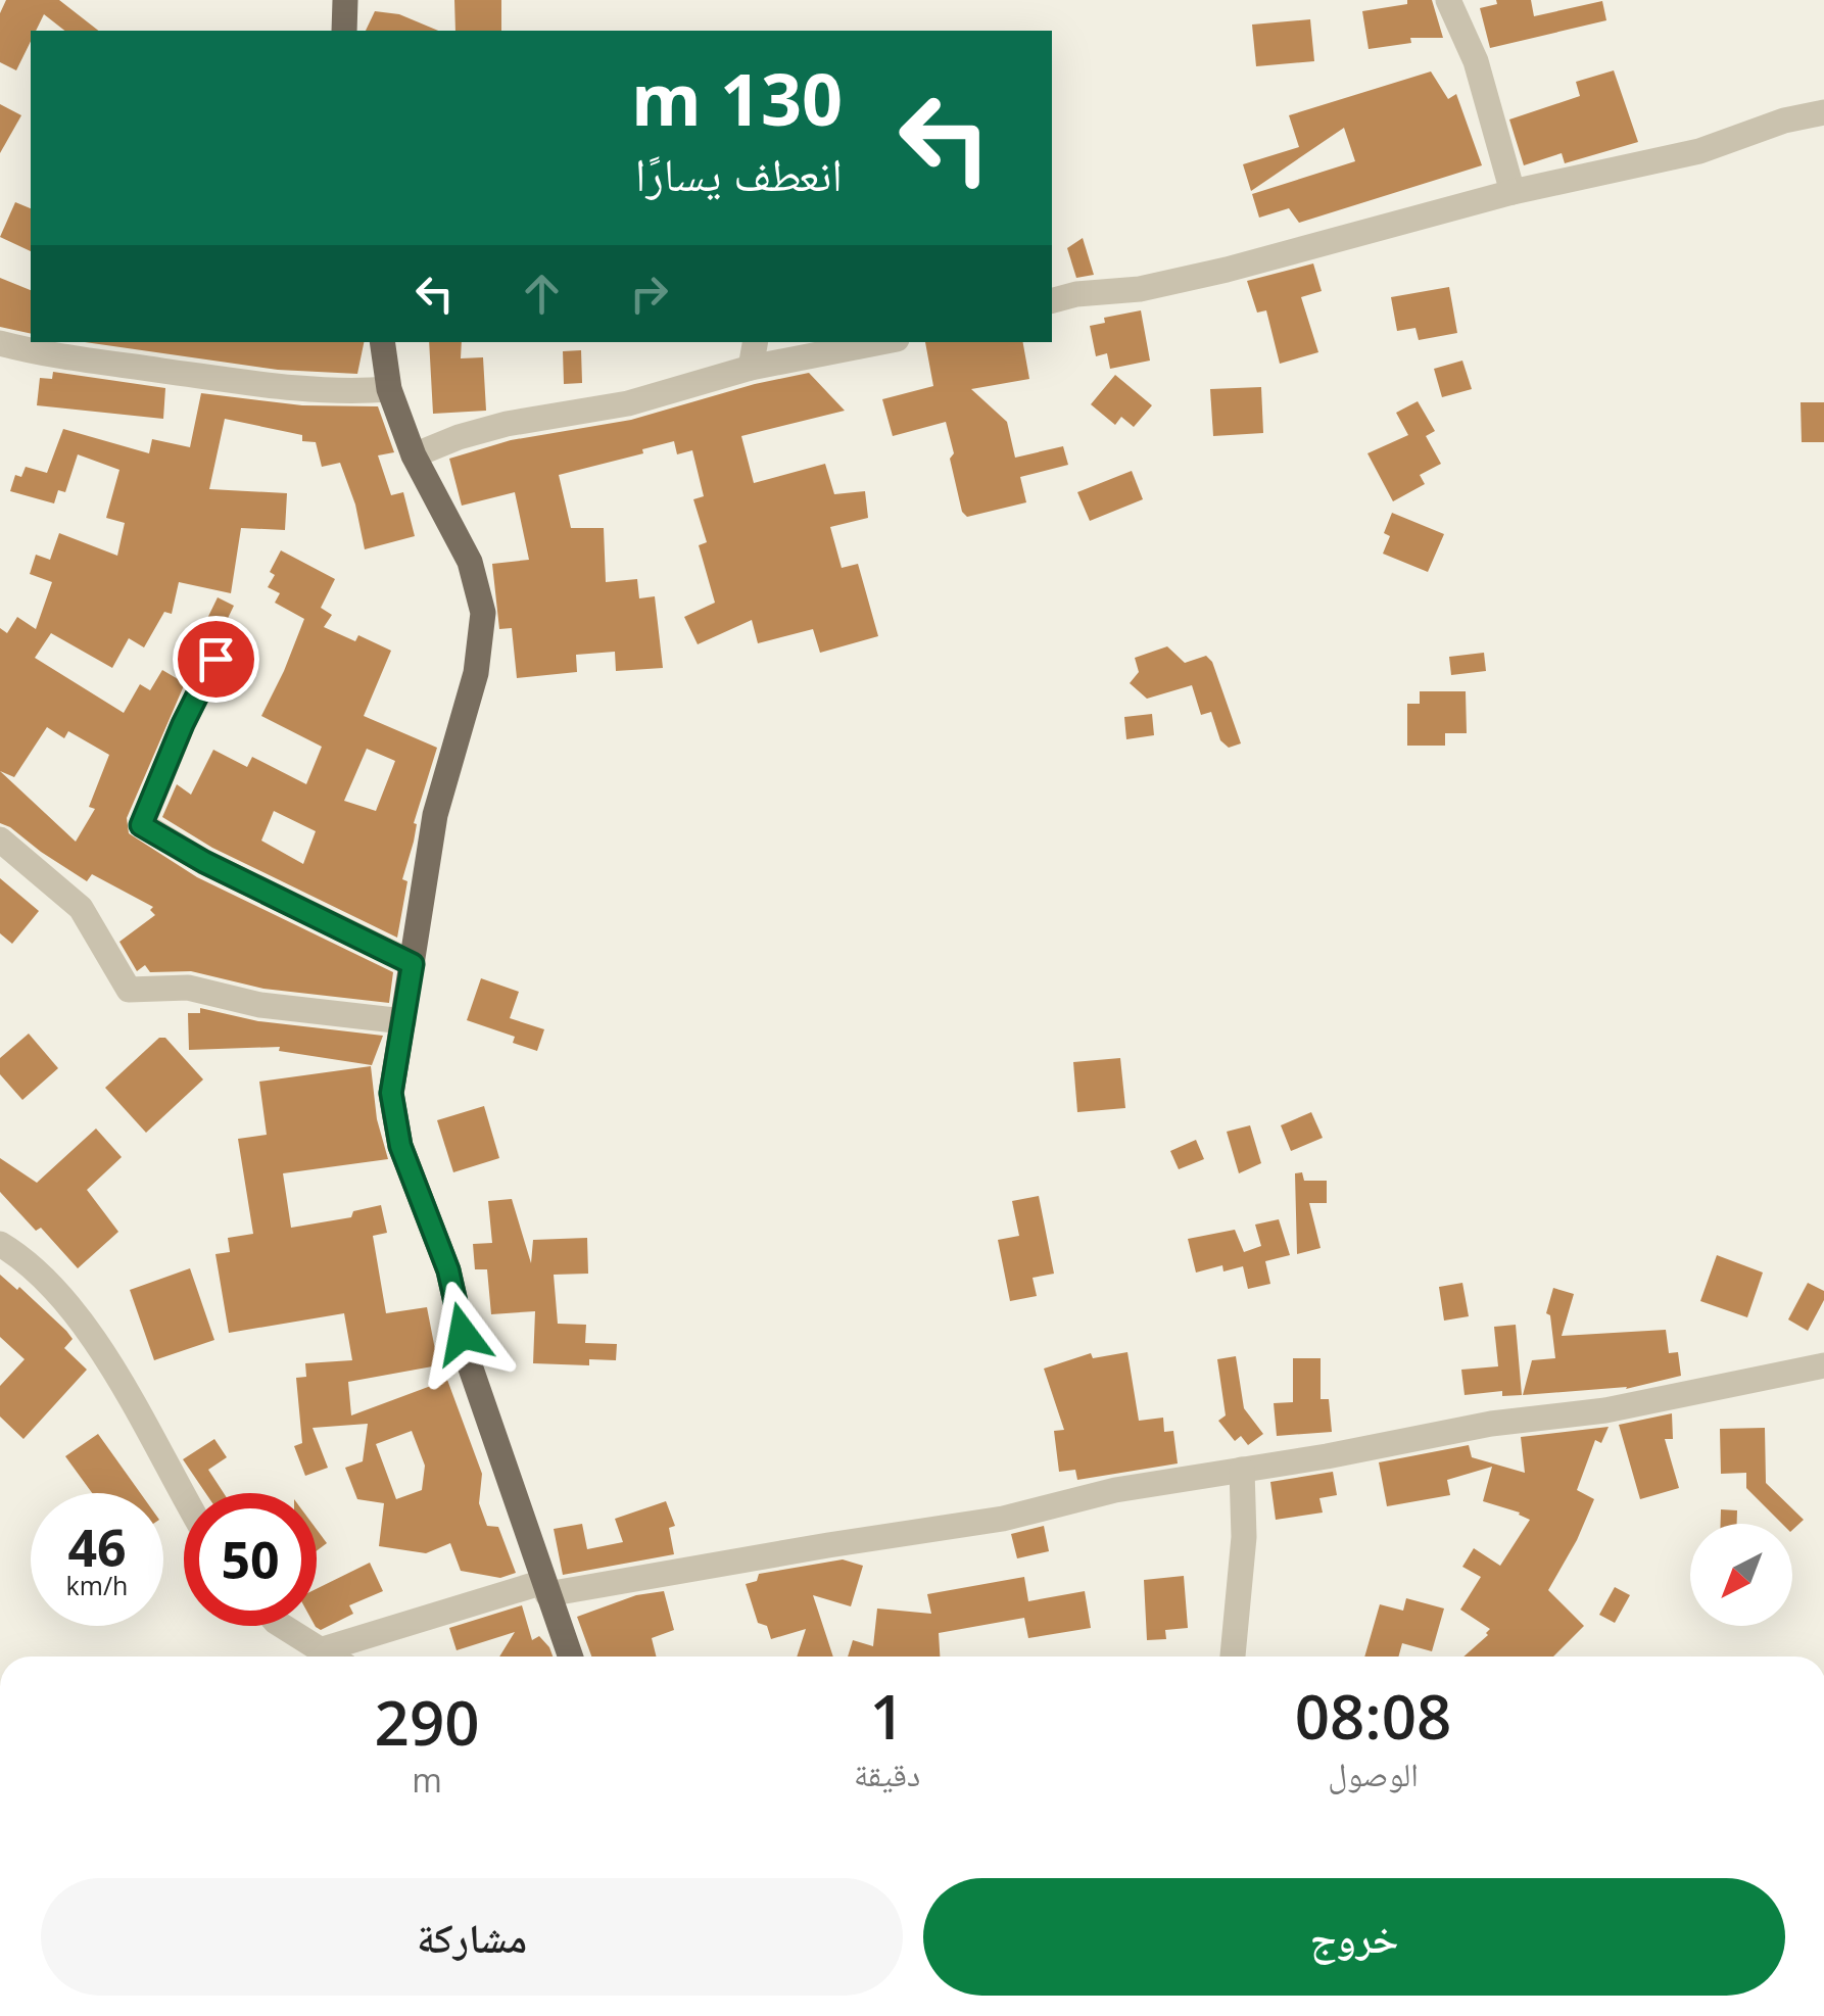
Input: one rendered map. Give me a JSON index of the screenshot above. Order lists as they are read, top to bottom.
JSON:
{
  "north": "bottom left",
  "page": {
    "turn": ["130 m", "انعطف يسارًا"],
    "speed": "46 km/h",
    "limit": "50",
    "eta": [
      "08:08",
      "الوصول",
      "1",
      "دقيقة",
      "290",
      "m"
    ],
    "buttons": ["خروج", "مشاركة"]
  }
}
